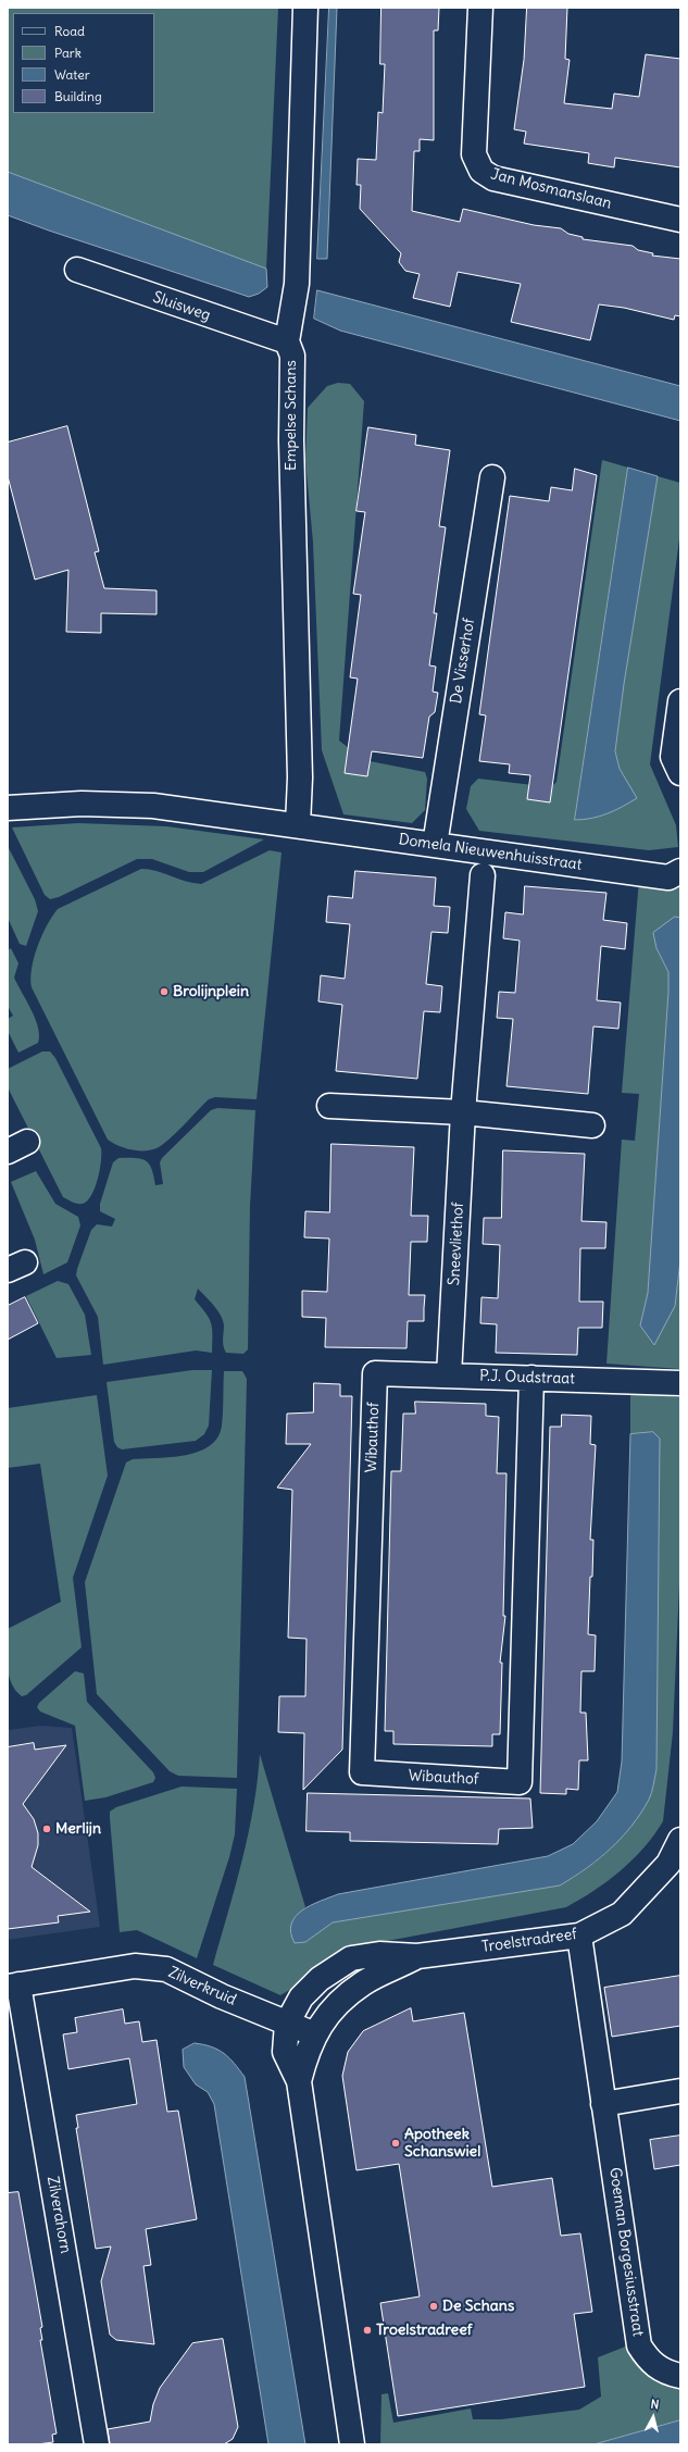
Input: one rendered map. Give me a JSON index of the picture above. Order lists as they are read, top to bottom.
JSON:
{
  "streets": {
    "street": [
      "Jan Mosmanslaan",
      "Sluisweg",
      "Empelse Schans",
      "De Visserhof",
      "Domela Nieuwenhuisstraat",
      "Sneevliethof",
      "P.J. Oudstraat",
      "Wibauthof",
      "Troelstradreef",
      "Zilverkruid",
      "Zilverahorn",
      "Goeman Borgesiusstraat"
    ]
  },
  "crossings": [
    ["Sluisweg", "Empelse Schans"],
    ["Empelse Schans", "Domela Nieuwenhuisstraat"],
    ["De Visserhof", "Domela Nieuwenhuisstraat"],
    ["Sneevliethof", "P.J. Oudstraat"],
    ["P.J. Oudstraat", "Wibauthof"],
    ["Troelstradreef", "Zilverkruid"],
    ["Troelstradreef", "Goeman Borgesiusstraat"],
    ["Zilverkruid", "Zilverahorn"]
  ],
  "places": [
    "Brolijnplein",
    "Merlijn",
    "Apotheek Schanswiel",
    "De Schans",
    "Troelstradreef"
  ],
  "legend": [
    "Road",
    "Park",
    "Water",
    "Building"
  ],
  "north": "top"
}
